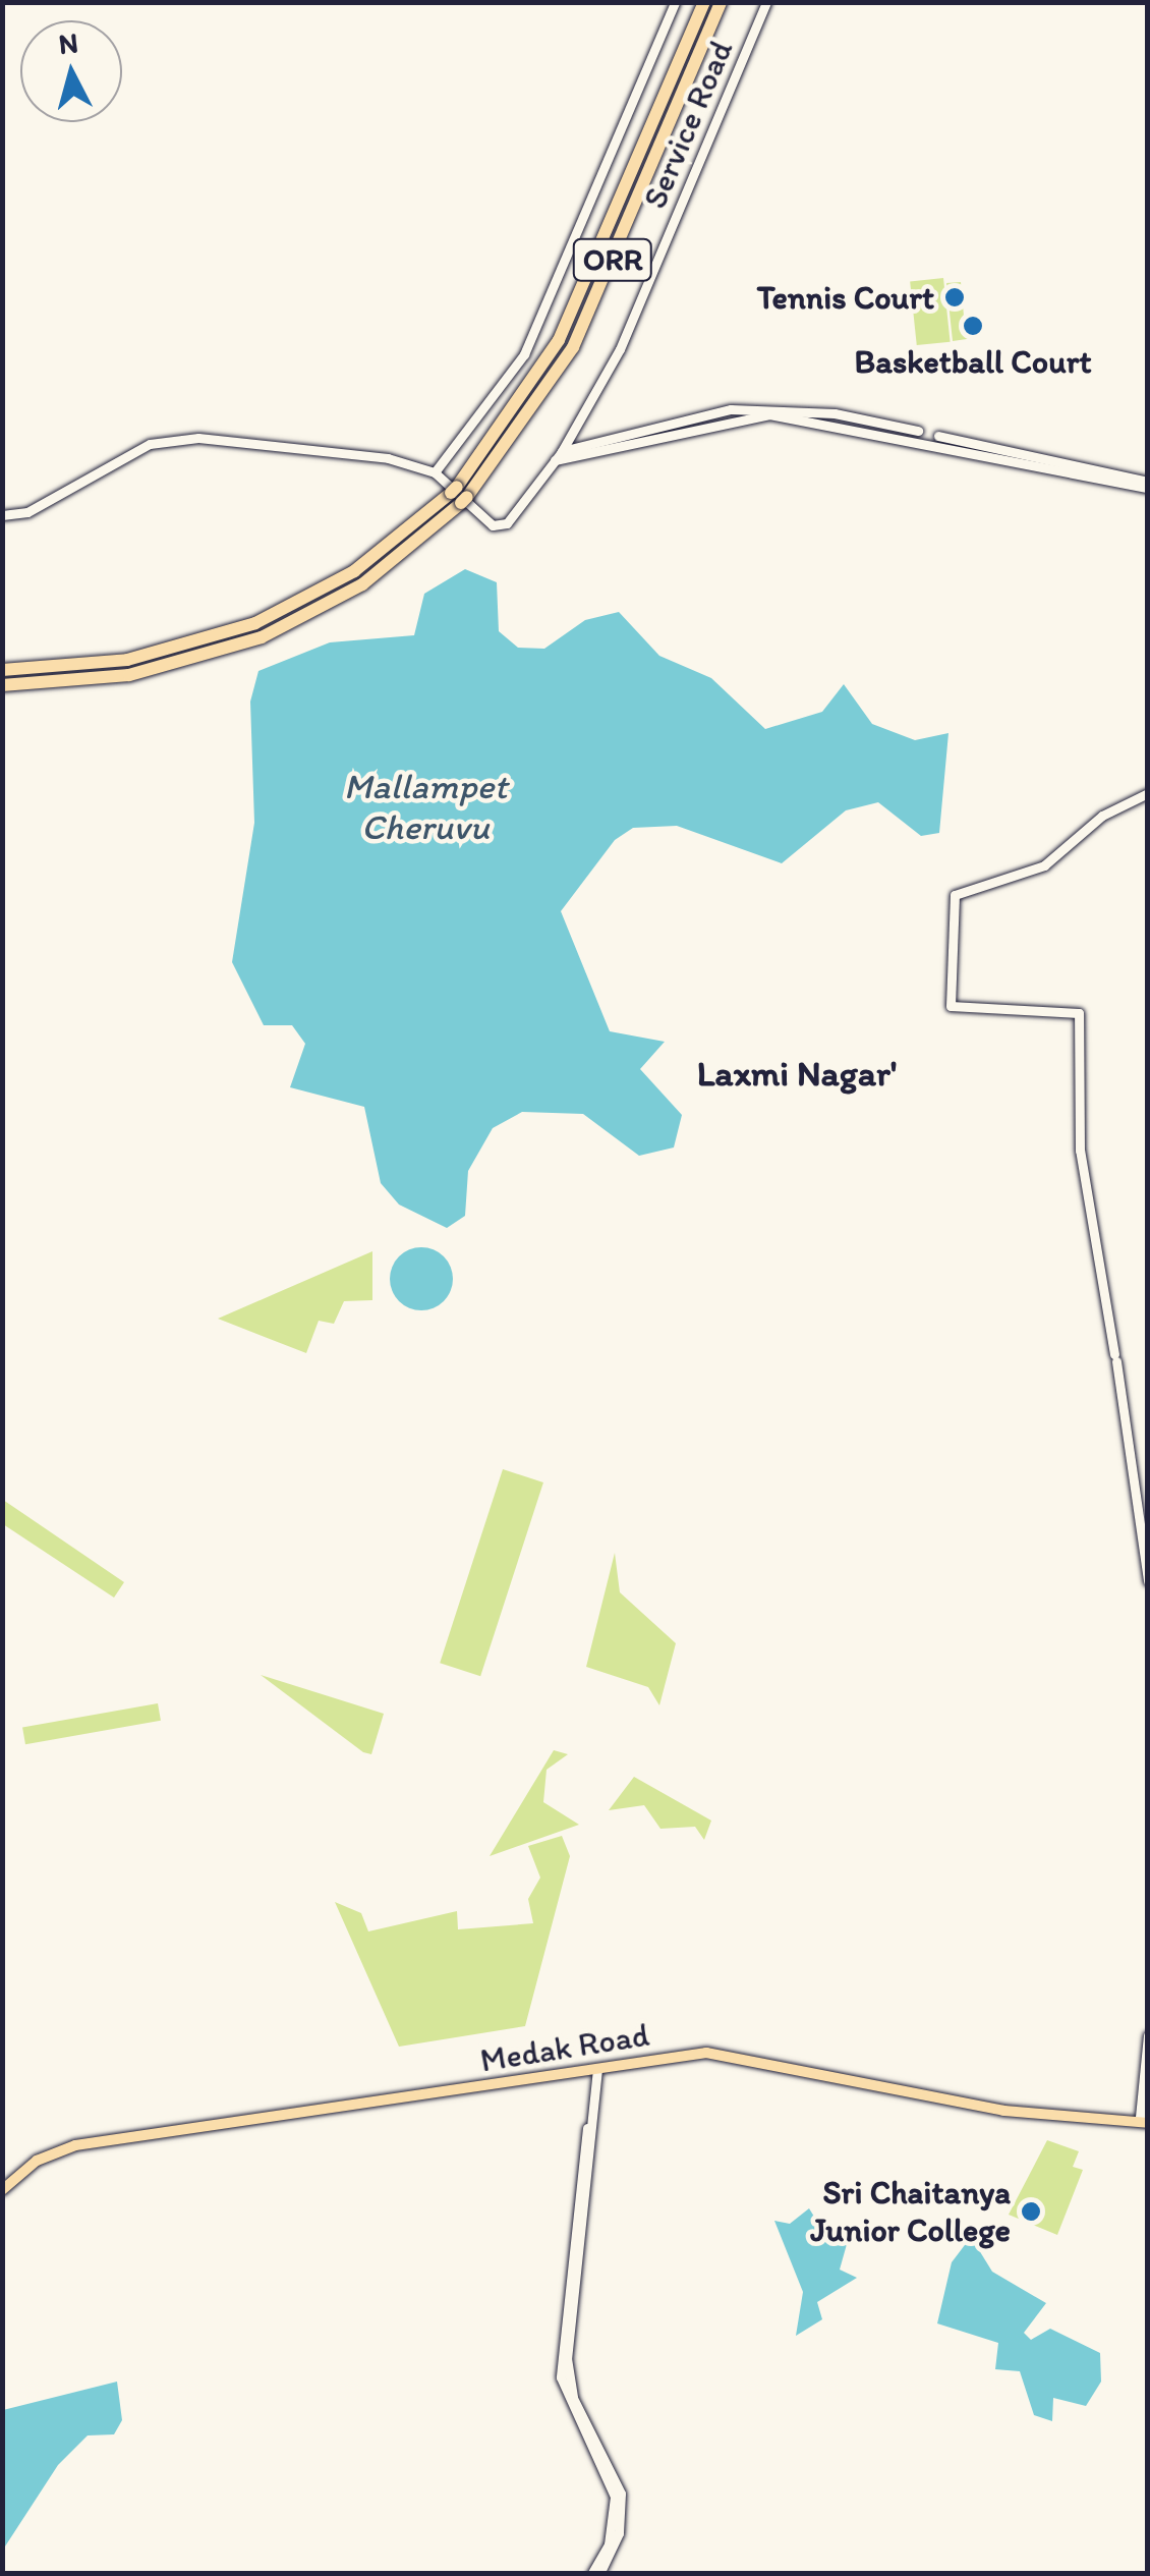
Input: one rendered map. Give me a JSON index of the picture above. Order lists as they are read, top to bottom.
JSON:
{
  "streets": {
    "highway": ["ORR"],
    "main road": ["Service Road", "Medak Road"]
  },
  "districts": ["Laxmi Nagar'"],
  "water": ["Mallampet Cheruvu"],
  "places": ["Tennis Court", "Basketball Court", "Sri Chaitanya Junior College"],
  "north": "top"
}
